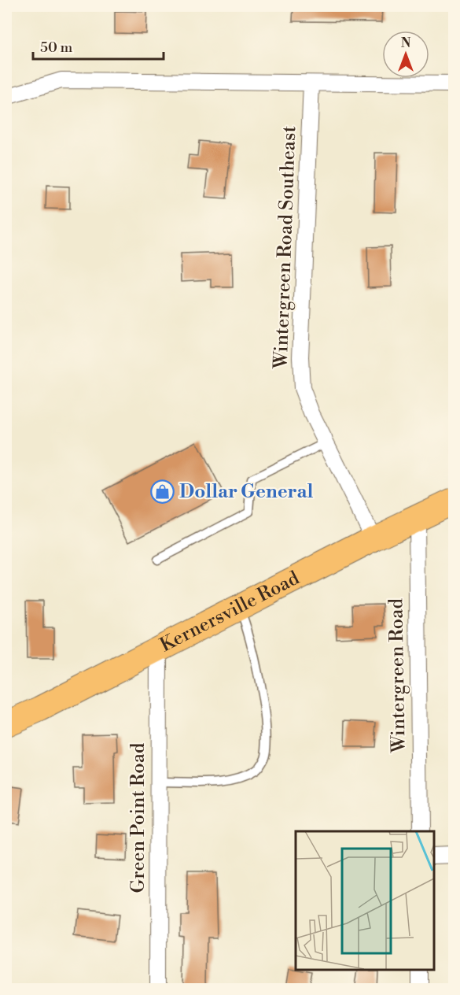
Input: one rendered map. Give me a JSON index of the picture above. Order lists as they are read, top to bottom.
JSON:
{
  "streets": {
    "main road": ["Kernersville Road"],
    "street": ["Wintergreen Road Southeast", "Wintergreen Road", "Green Point Road"]
  },
  "crossings": [
    ["Wintergreen Road Southeast", "Kernersville Road"],
    ["Kernersville Road", "Wintergreen Road"],
    ["Kernersville Road", "Green Point Road"]
  ],
  "places": {
    "shop": ["Dollar General"]
  },
  "scale_bar": "50 m",
  "north": "top"
}
